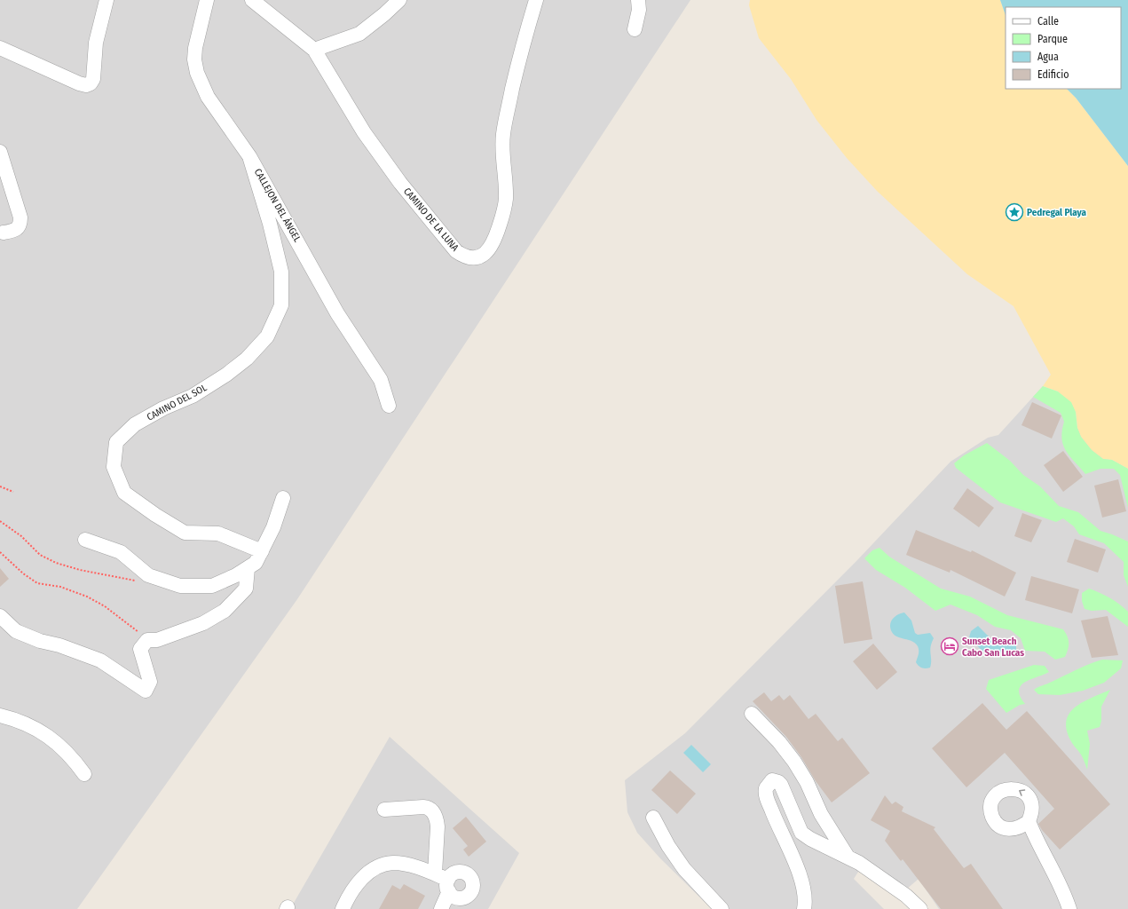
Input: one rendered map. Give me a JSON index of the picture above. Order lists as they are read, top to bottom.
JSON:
{
  "streets": {
    "street": ["CALLEJON DEL ÁNGEL", "CAMINO DE LA LUNA", "CAMINO DEL SOL"]
  },
  "crossings": [
    ["CALLEJON DEL ÁNGEL", "CAMINO DEL SOL"]
  ],
  "places": {
    "place": ["Pedregal Playa"],
    "hotel": ["Sunset Beach Cabo San Lucas"]
  },
  "legend": [
    "Calle",
    "Parque",
    "Agua",
    "Edificio"
  ]
}
